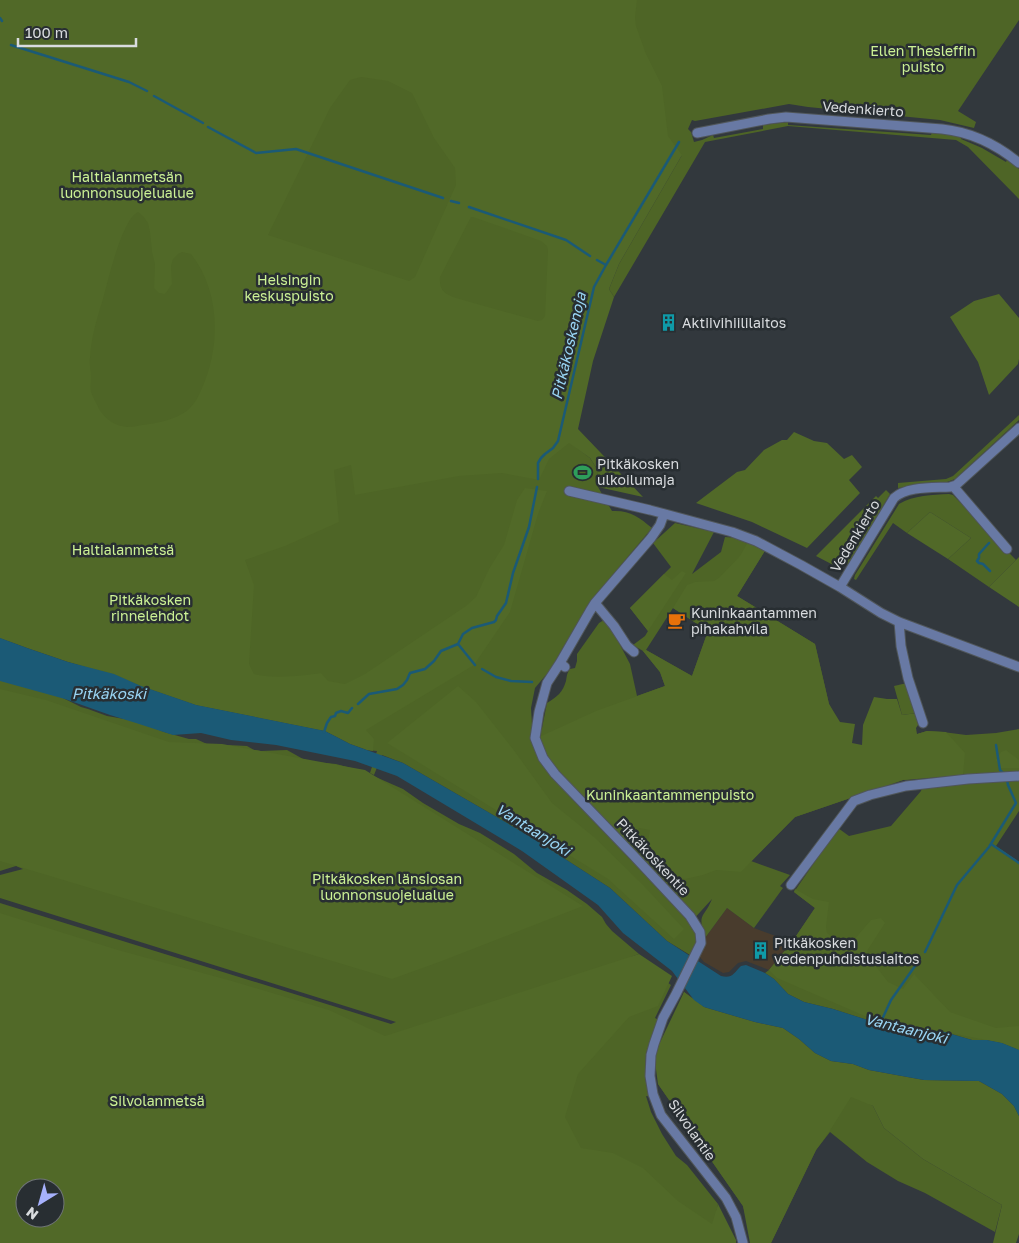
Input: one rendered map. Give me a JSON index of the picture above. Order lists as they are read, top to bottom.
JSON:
{
  "streets": {
    "street": ["Vedenkierto", "Pitkäkoskentie", "Silvolantie"]
  },
  "crossings": [
    ["Pitkäkoskentie", "Silvolantie"]
  ],
  "water": ["Pitkäkoskenoja", "Pitkäkoski", "Vantaanjoki"],
  "parks": [
    "Ellen Thesleffin puisto",
    "Haltialanmetsän luonnonsuojelualue",
    "Helsingin keskuspuisto",
    "Haltialanmetsä",
    "Pitkäkosken rinnelehdot",
    "Kuninkaantammenpuisto",
    "Pitkäkosken länsiosan luonnonsuojelualue",
    "Silvolanmetsä"
  ],
  "places": {
    "building": ["Aktiivihiililaitos", "Pitkäkosken vedenpuhdistuslaitos"],
    "sports": ["Pitkäkosken ulkoilumaja"],
    "cafe": ["Kuninkaantammen pihakahvila"]
  },
  "scale_bar": "100 m",
  "north": "bottom left"
}
